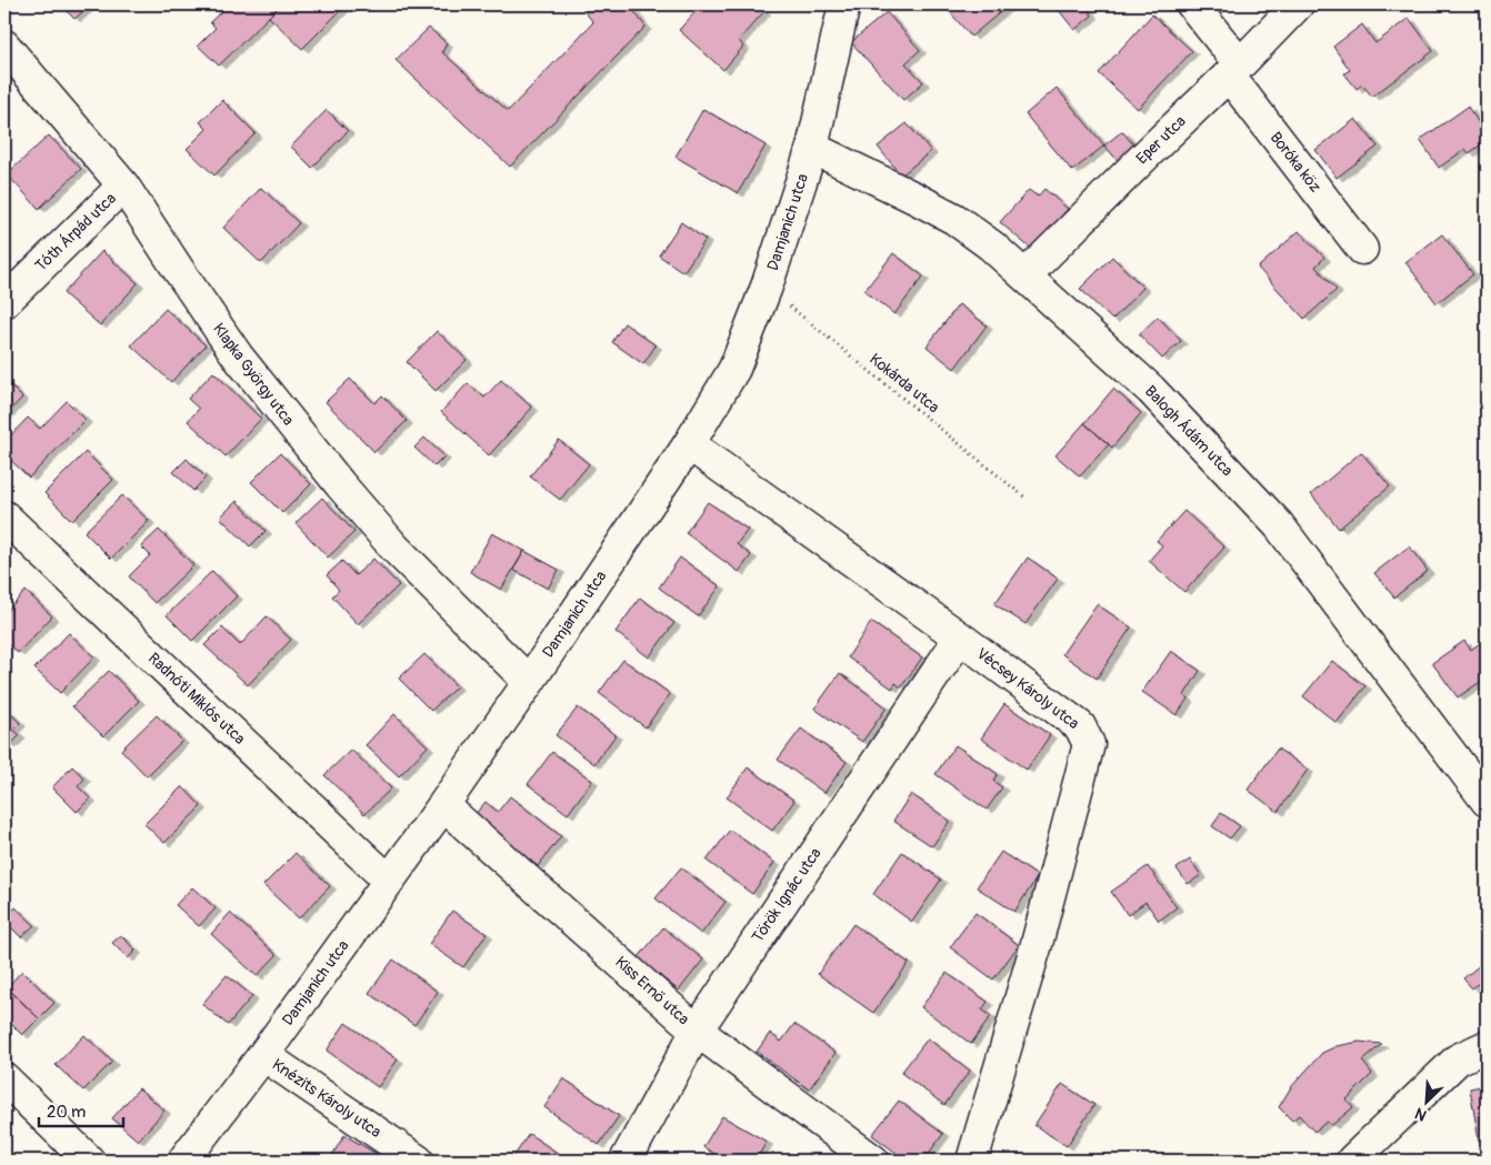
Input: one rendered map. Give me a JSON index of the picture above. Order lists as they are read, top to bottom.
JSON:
{
  "streets": {
    "street": [
      "Eper utca",
      "Boróka köz",
      "Damjanich utca",
      "Tóth Árpád utca",
      "Klapka György utca",
      "Balogh Ádám utca",
      "Vécsey Károly utca",
      "Radnóti Miklós utca",
      "Török Ignác utca",
      "Kiss Ernő utca",
      "Knézits Károly utca"
    ],
    "path": ["Kokárda utca"]
  },
  "crossings": [
    ["Eper utca", "Boróka köz"],
    ["Eper utca", "Balogh Ádám utca"],
    ["Damjanich utca", "Klapka György utca"],
    ["Damjanich utca", "Kokárda utca"],
    ["Damjanich utca", "Balogh Ádám utca"],
    ["Damjanich utca", "Vécsey Károly utca"],
    ["Damjanich utca", "Radnóti Miklós utca"],
    ["Damjanich utca", "Kiss Ernő utca"],
    ["Damjanich utca", "Knézits Károly utca"],
    ["Tóth Árpád utca", "Klapka György utca"],
    ["Vécsey Károly utca", "Török Ignác utca"],
    ["Török Ignác utca", "Kiss Ernő utca"]
  ],
  "scale_bar": "20 m",
  "north": "bottom left"
}
